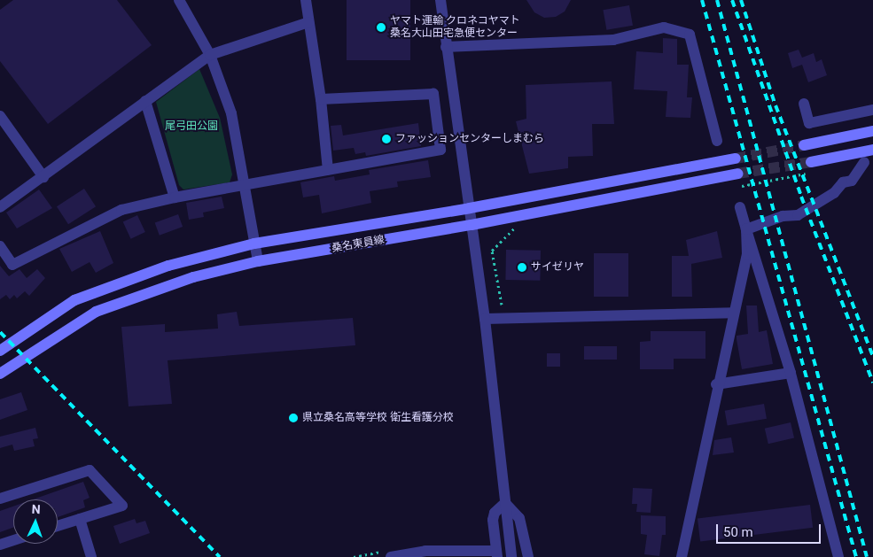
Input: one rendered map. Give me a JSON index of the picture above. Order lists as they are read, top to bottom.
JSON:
{
  "streets": {
    "main road": ["桑名東員線"]
  },
  "parks": ["尾弓田公園"],
  "places": [
    "ヤマト運輸 クロネコヤマト 桑名大山田宅急便センター",
    "ファッションセンターしまむら",
    "サイゼリヤ",
    "県立桑名高等学校 衛生看護分校"
  ],
  "scale_bar": "50 m",
  "north": "top"
}
